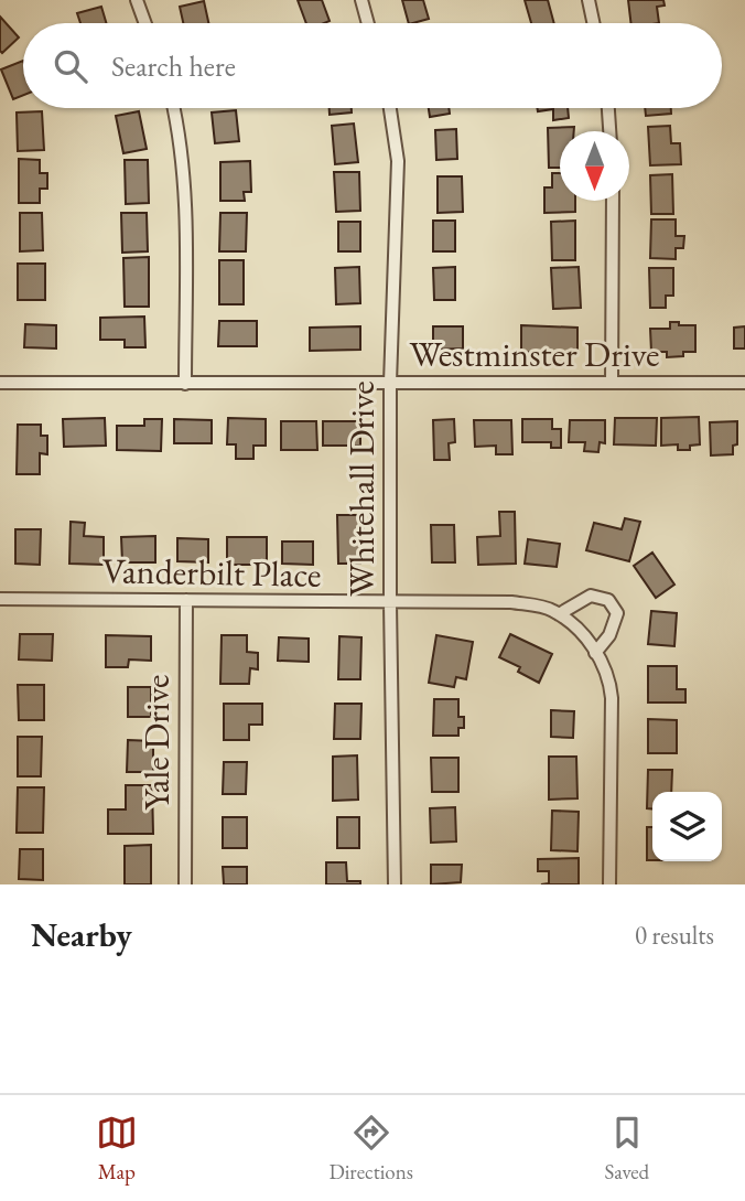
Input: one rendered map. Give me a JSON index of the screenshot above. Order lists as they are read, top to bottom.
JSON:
{
  "streets": {
    "street": [
      "Westminster Drive",
      "Whitehall Drive",
      "Vanderbilt Place",
      "Yale Drive"
    ]
  },
  "crossings": [
    ["Westminster Drive", "Whitehall Drive"],
    ["Whitehall Drive", "Vanderbilt Place"],
    ["Vanderbilt Place", "Yale Drive"]
  ],
  "north": "bottom",
  "page": {
    "search": "Search here",
    "heading": ["Nearby", "0 results"],
    "nav": ["Map", "Directions", "Saved"]
  }
}
